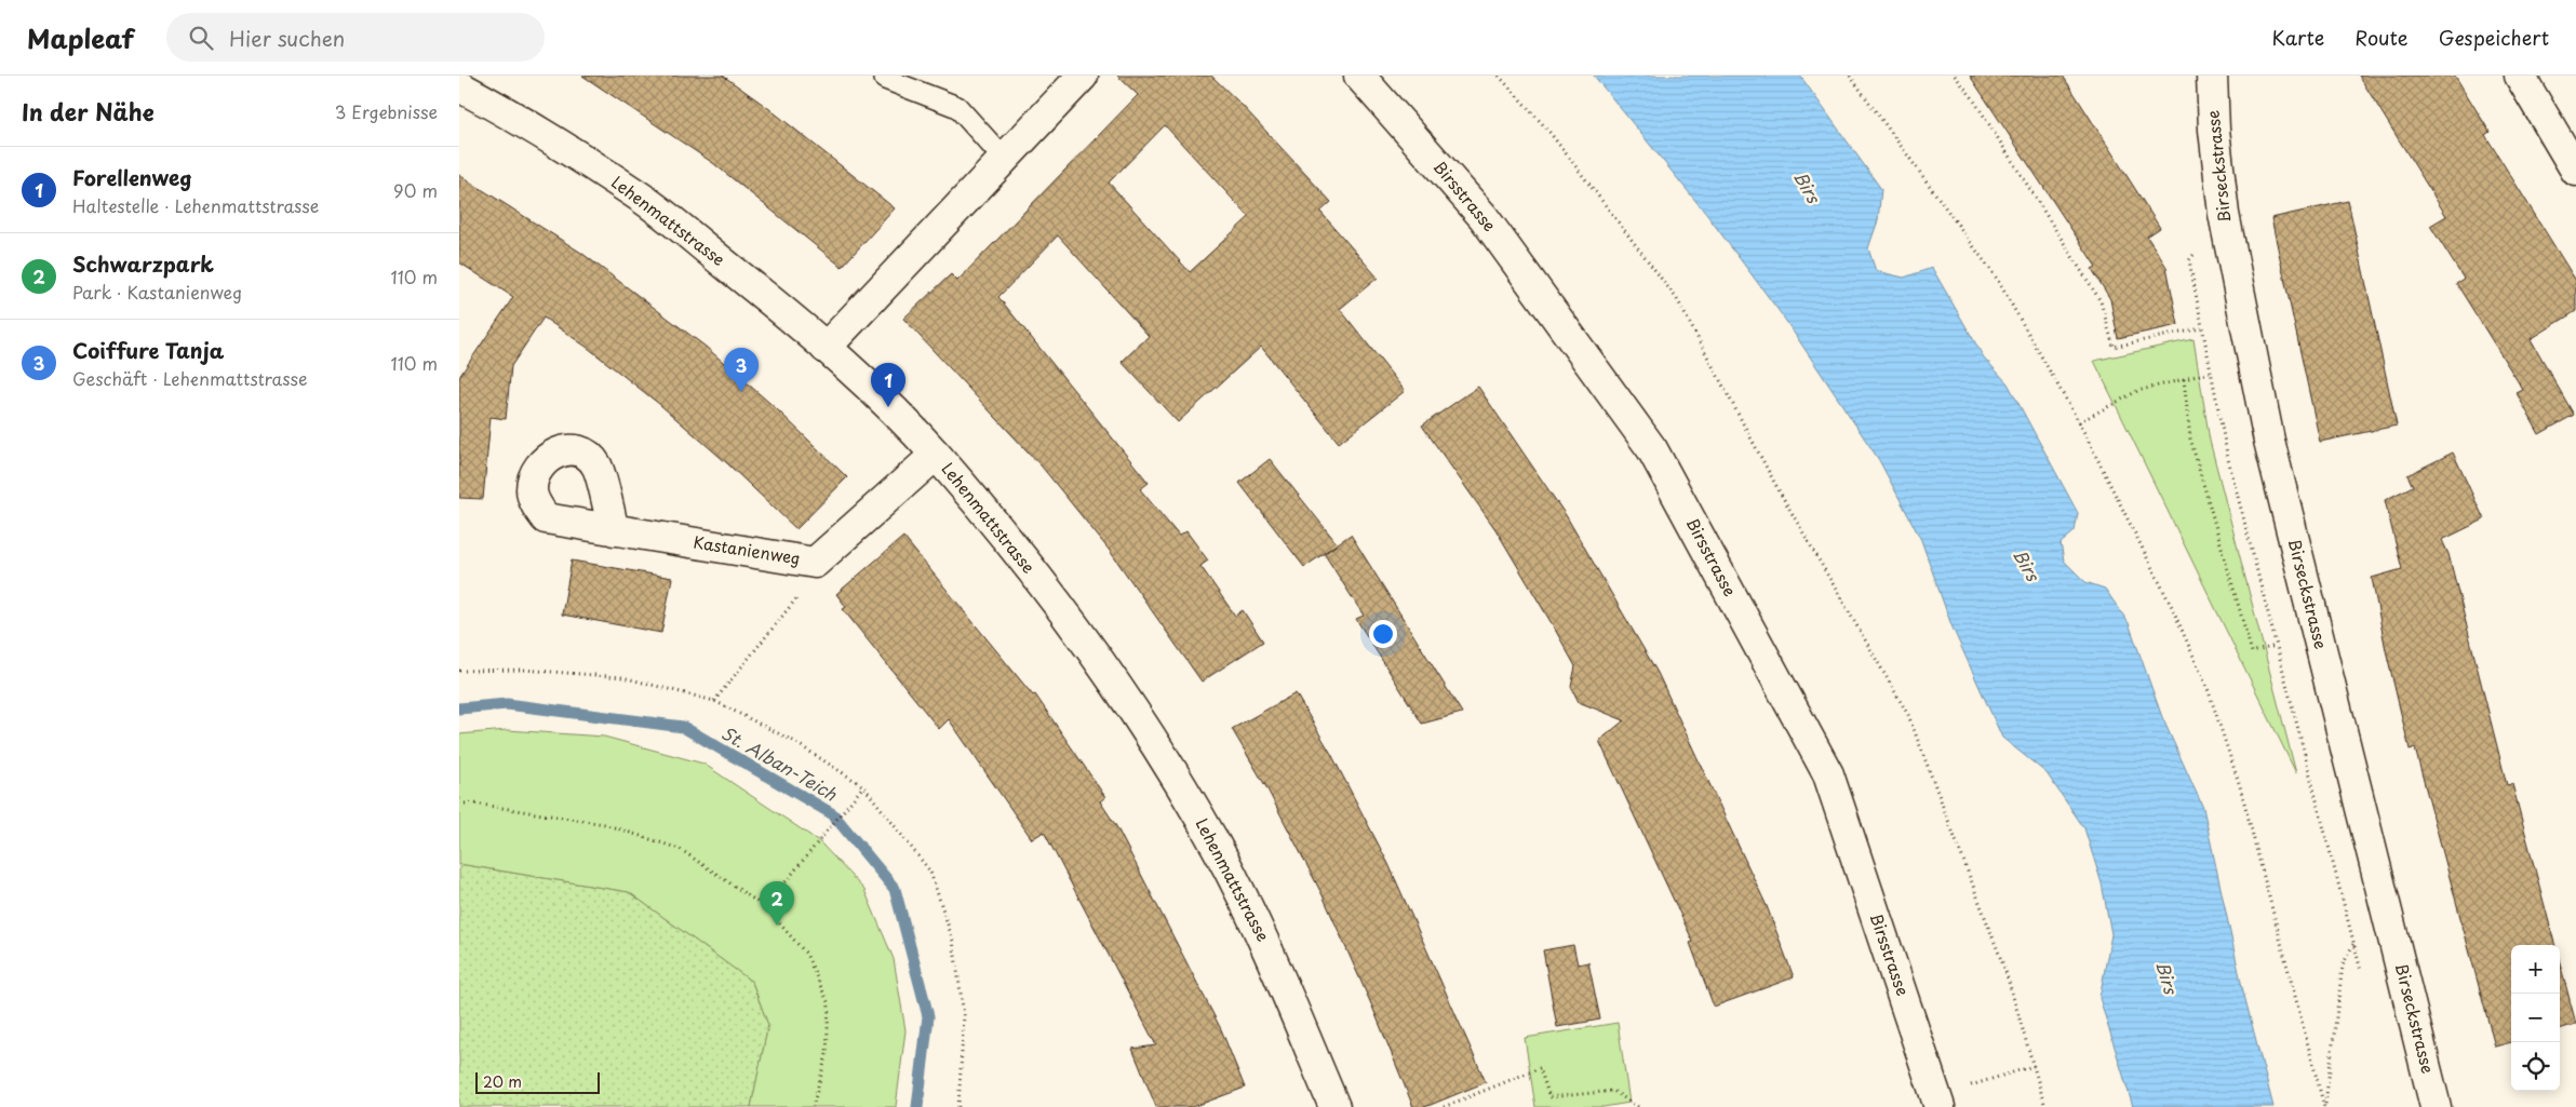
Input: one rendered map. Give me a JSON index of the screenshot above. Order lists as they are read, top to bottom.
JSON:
{
  "streets": {
    "street": [
      "Birseckstrasse",
      "Birsstrasse",
      "Lehenmattstrasse",
      "Kastanienweg"
    ]
  },
  "crossings": [
    ["Lehenmattstrasse", "Kastanienweg"]
  ],
  "water": ["Birs", "St. Alban-Teich"],
  "scale_bar": "20 m",
  "page": {
    "header": "Mapleaf",
    "search": "Hier suchen",
    "nav": ["Karte", "Route", "Gespeichert"],
    "heading": ["In der Nähe", "3 Ergebnisse"],
    "list": [
      {
        "mark": "1",
        "name": "Forellenweg",
        "note": "Haltestelle · Lehenmattstrasse",
        "value": "90 m"
      },
      {
        "mark": "2",
        "name": "Schwarzpark",
        "note": "Park · Kastanienweg",
        "value": "110 m"
      },
      {
        "mark": "3",
        "name": "Coiffure Tanja",
        "note": "Geschäft · Lehenmattstrasse",
        "value": "110 m"
      }
    ],
    "pins": ["3", "1", "2"],
    "map_buttons": ["+", "−"],
    "scale": "20 m"
  }
}
